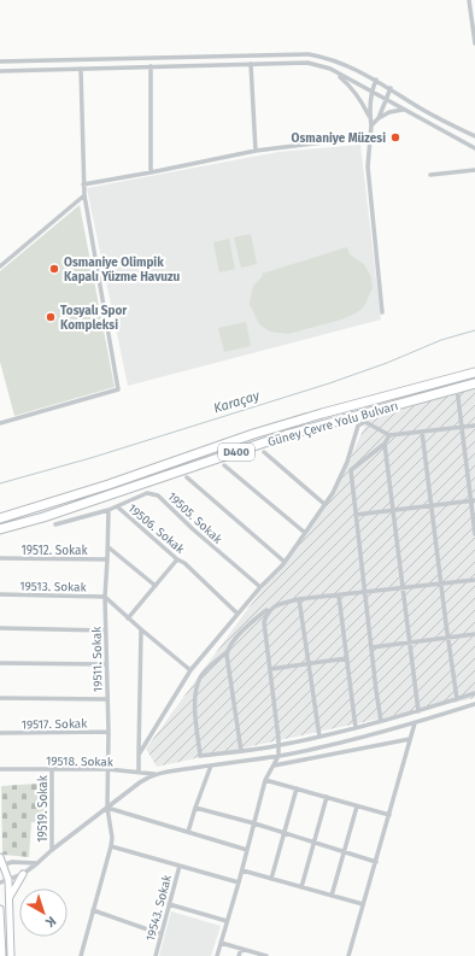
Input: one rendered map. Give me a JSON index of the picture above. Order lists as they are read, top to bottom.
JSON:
{
  "streets": {
    "highway": ["Güney Çevre Yolu Bulvarı", "D400"],
    "street": [
      "19505. Sokak",
      "19506. Sokak",
      "19512. Sokak",
      "19513. Sokak",
      "19511. Sokak",
      "19517. Sokak",
      "19518. Sokak",
      "19519. Sokak",
      "19543. Sokak"
    ]
  },
  "crossings": [
    ["19505. Sokak", "19506. Sokak"],
    ["19505. Sokak", "19511. Sokak"],
    ["19512. Sokak", "19511. Sokak"],
    ["19513. Sokak", "19511. Sokak"],
    ["19511. Sokak", "19517. Sokak"],
    ["19511. Sokak", "19518. Sokak"],
    ["19518. Sokak", "19519. Sokak"]
  ],
  "water": ["Karaçay"],
  "places": ["Osmaniye Müzesi", "Osmaniye Olimpik Kapalı Yüzme Havuzu", "Tosyalı Spor Kompleksi"],
  "north": "bottom right"
}
